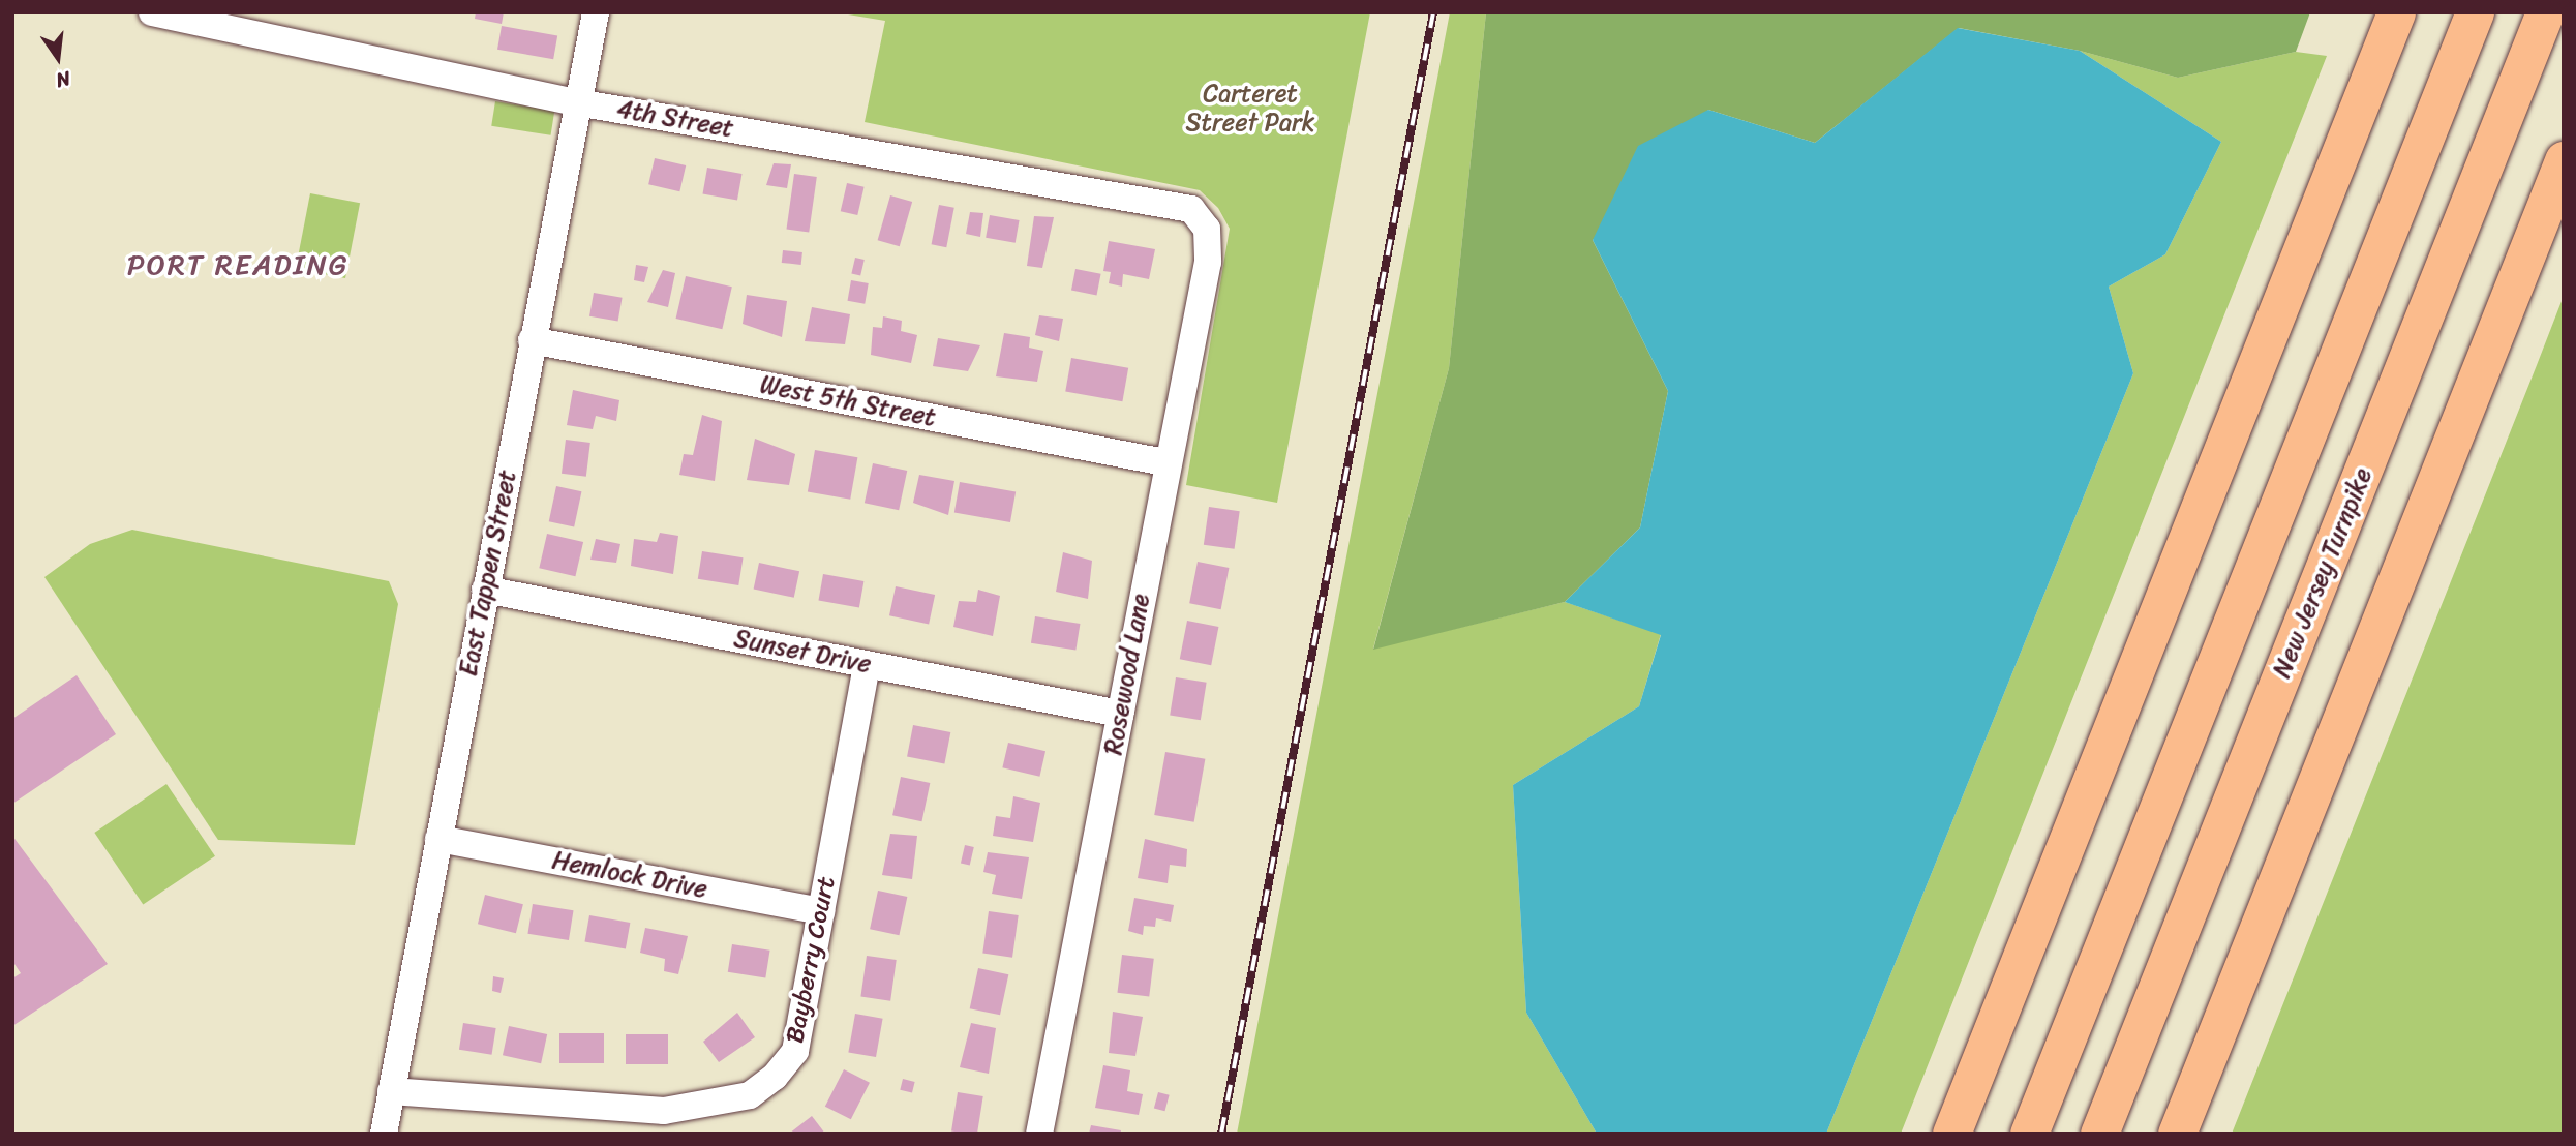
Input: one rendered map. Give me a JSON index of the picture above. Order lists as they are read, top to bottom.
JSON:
{
  "streets": {
    "highway": ["New Jersey Turnpike"],
    "street": [
      "4th Street",
      "West 5th Street",
      "East Tappen Street",
      "Sunset Drive",
      "Rosewood Lane",
      "Hemlock Drive",
      "Bayberry Court"
    ]
  },
  "crossings": [
    ["4th Street", "East Tappen Street"],
    ["4th Street", "Rosewood Lane"],
    ["West 5th Street", "East Tappen Street"],
    ["West 5th Street", "Rosewood Lane"],
    ["East Tappen Street", "Sunset Drive"],
    ["East Tappen Street", "Hemlock Drive"],
    ["East Tappen Street", "Bayberry Court"],
    ["Sunset Drive", "Rosewood Lane"],
    ["Sunset Drive", "Bayberry Court"],
    ["Hemlock Drive", "Bayberry Court"]
  ],
  "districts": ["PORT READING"],
  "parks": ["Carteret Street Park"],
  "north": "bottom"
}
